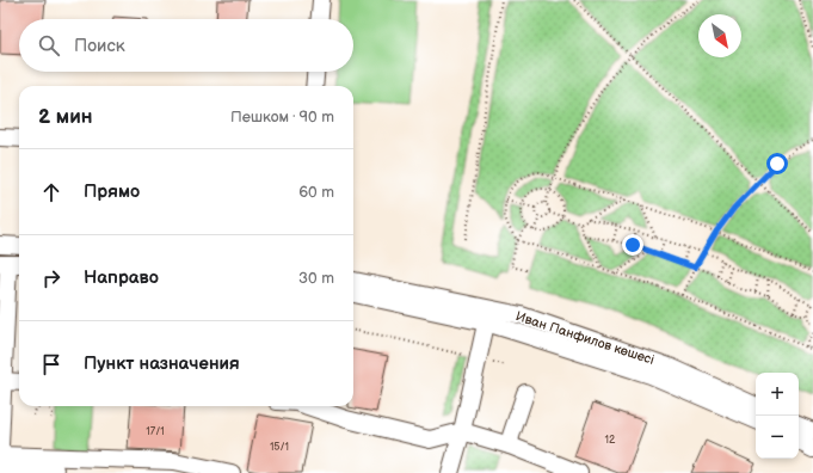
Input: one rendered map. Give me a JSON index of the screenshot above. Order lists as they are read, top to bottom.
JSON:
{
  "streets": {
    "street": ["Иван Панфилов көшесі"]
  },
  "house_numbers": ["17/1", "12", "15/1"],
  "north": "bottom right",
  "page": {
    "search": "Поиск",
    "heading": ["2 мин", "Пешком · 90 m"],
    "list": [
      ["Прямо", "60 m"],
      ["Направо", "30 m"],
      "Пункт назначения"
    ],
    "map_buttons": ["+", "−"]
  }
}
